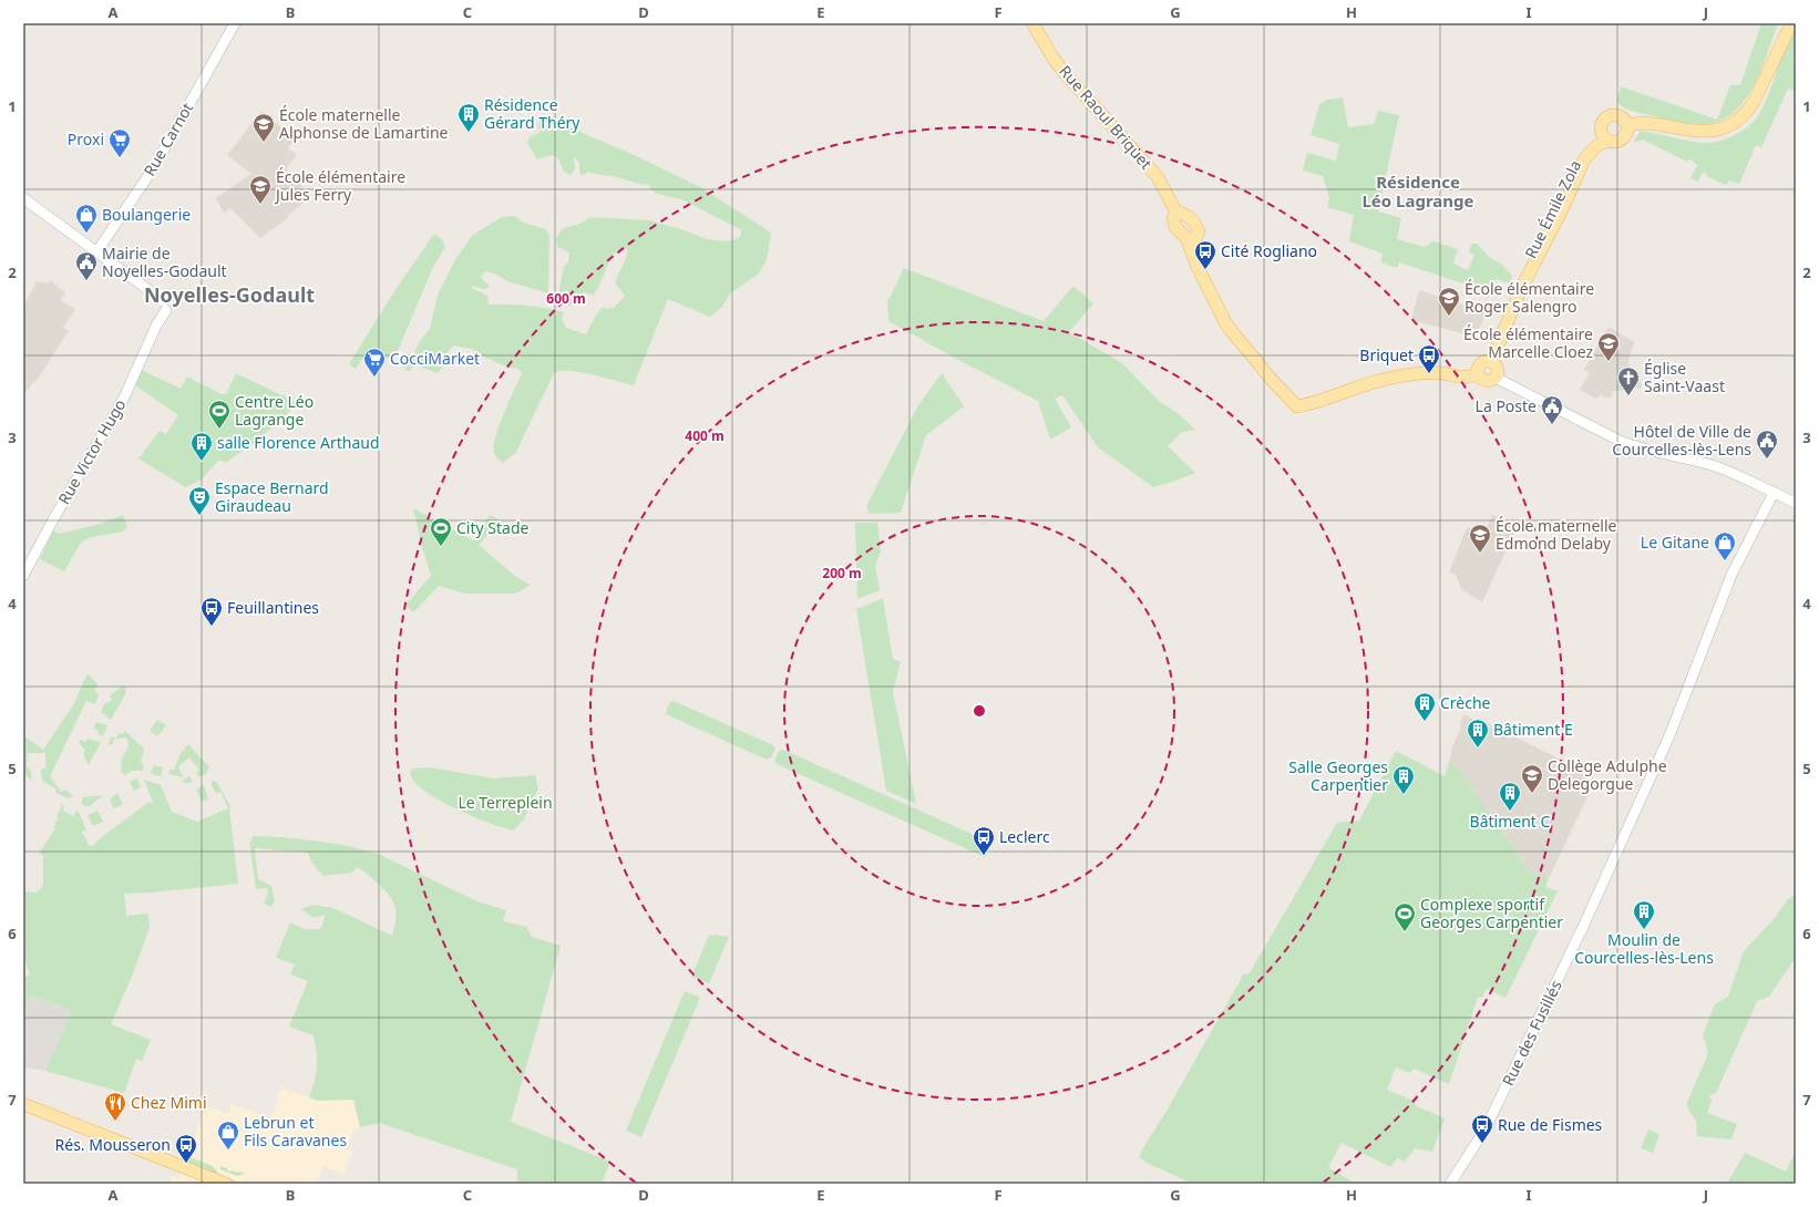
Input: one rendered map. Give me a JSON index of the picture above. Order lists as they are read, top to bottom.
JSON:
{
  "streets": {
    "main road": ["Rue Raoul Briquet", "Rue Émile Zola"],
    "street": ["Rue Carnot", "Rue Victor Hugo", "Rue des Fusillés"]
  },
  "crossings": [
    ["Rue Carnot", "Rue Victor Hugo"]
  ],
  "districts": ["Résidence Léo Lagrange", "Noyelles-Godault"],
  "parks": ["Le Terreplein"],
  "places": {
    "building": [
      "Résidence Gérard Théry",
      "salle Florence Arthaud",
      "Crèche",
      "Bâtiment E",
      "Salle Georges Carpentier",
      "Bâtiment C",
      "Moulin de Courcelles-lès-Lens"
    ],
    "school or university": [
      "École maternelle Alphonse de Lamartine",
      "École élémentaire Jules Ferry",
      "École élémentaire Roger Salengro",
      "École élémentaire Marcelle Cloez",
      "École maternelle Edmond Delaby",
      "Collège Adulphe Delegorgue"
    ],
    "supermarket": ["Proxi", "CocciMarket"],
    "shop": ["Boulangerie", "Le Gitane", "Lebrun et Fils Caravanes"],
    "bus stop": [
      "Cité Rogliano",
      "Briquet",
      "Feuillantines",
      "Leclerc",
      "Rue de Fismes",
      "Rés. Mousseron"
    ],
    "public building": ["Mairie de Noyelles-Godault", "La Poste", "Hôtel de Ville de Courcelles-lès-Lens"],
    "church": ["Église Saint-Vaast"],
    "sports": ["Centre Léo Lagrange", "City Stade", "Complexe sportif Georges Carpentier"],
    "theatre": ["Espace Bernard Giraudeau"],
    "restaurant": ["Chez Mimi"]
  },
  "grid": {
    "columns": [
      "A",
      "B",
      "C",
      "D",
      "E",
      "F",
      "G",
      "H",
      "I",
      "J"
    ],
    "rows": [
      "1",
      "2",
      "3",
      "4",
      "5",
      "6",
      "7"
    ]
  },
  "rings": ["600 m", "400 m", "200 m"]
}
